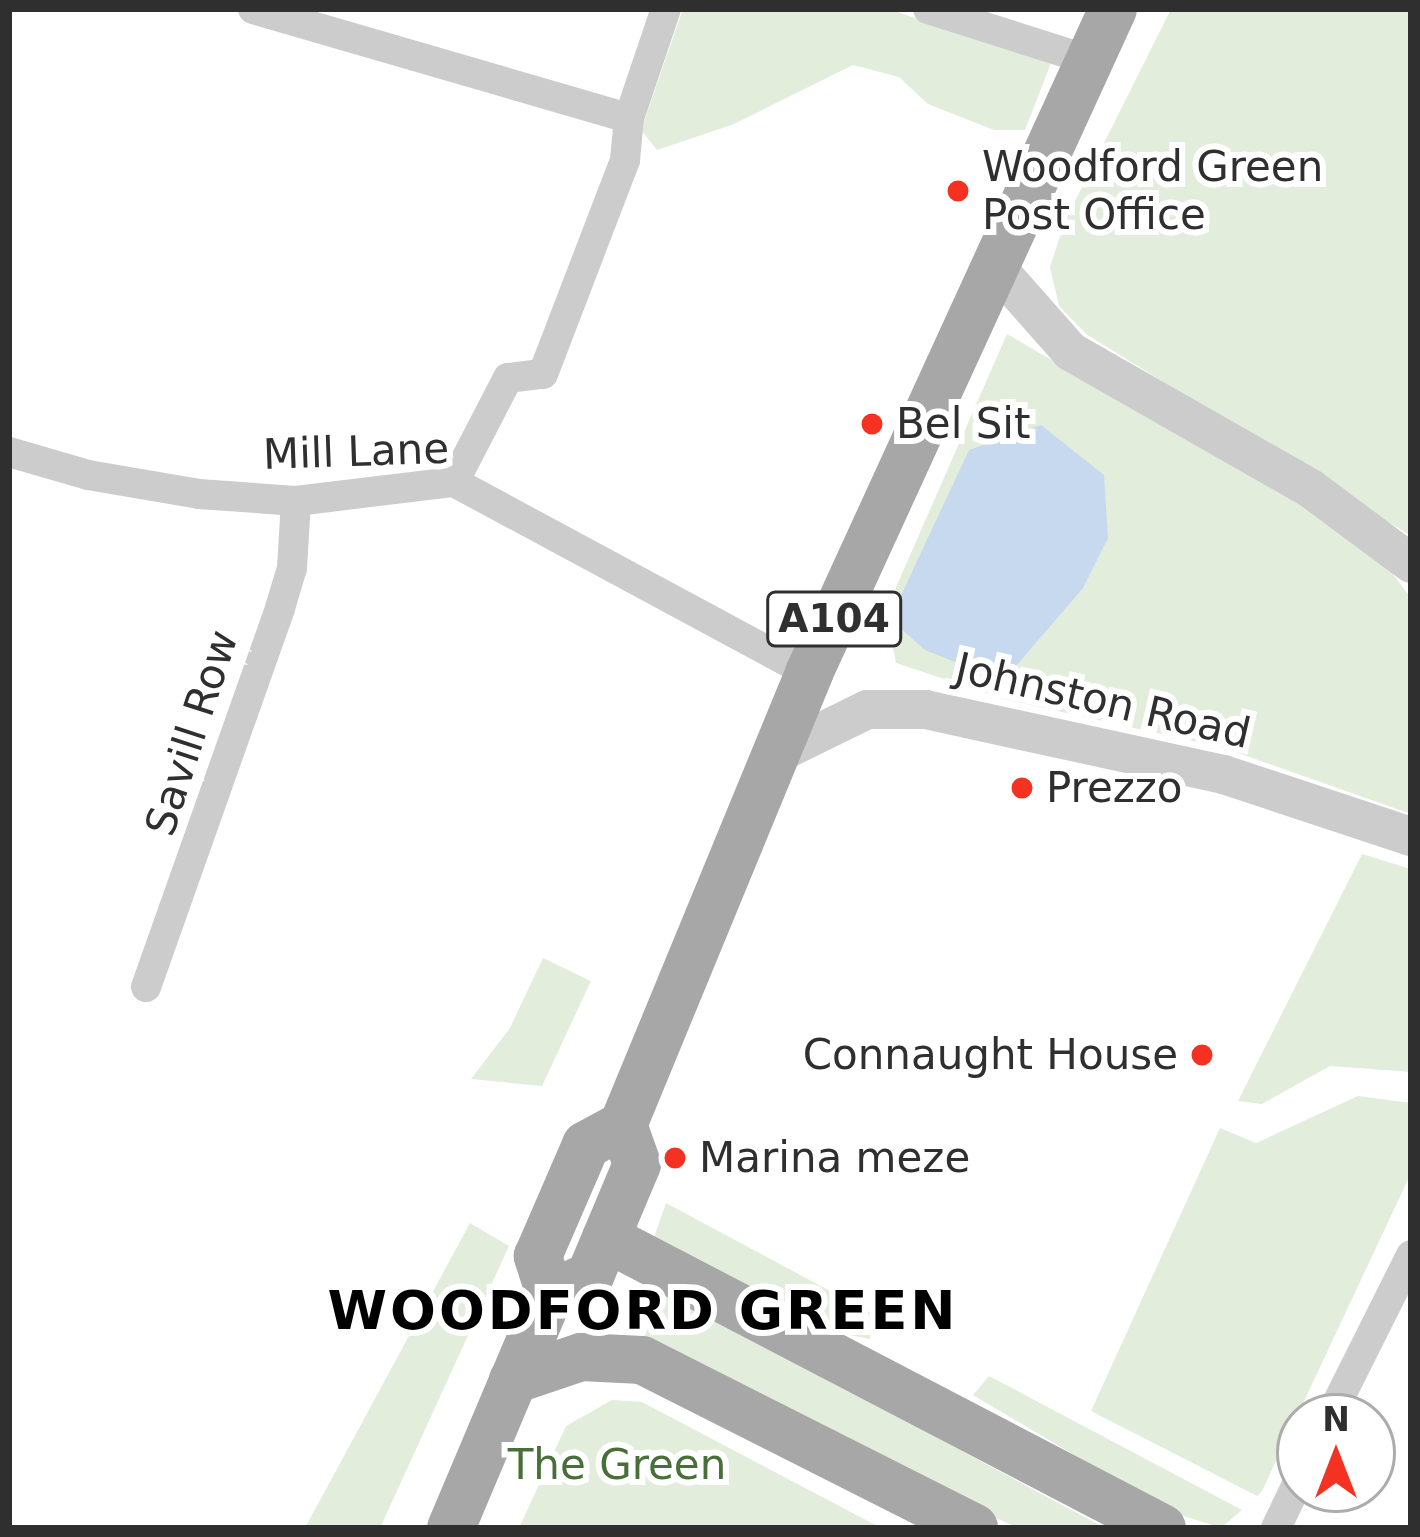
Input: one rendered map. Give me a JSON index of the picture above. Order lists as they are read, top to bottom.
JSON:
{
  "streets": {
    "main road": ["A104"],
    "street": ["Mill Lane", "Johnston Road", "Savill Row"]
  },
  "crossings": [
    ["Mill Lane", "A104"],
    ["Mill Lane", "Savill Row"],
    ["A104", "Johnston Road"]
  ],
  "districts": ["WOODFORD GREEN"],
  "parks": ["The Green"],
  "places": [
    "Woodford Green Post Office",
    "Bel Sit",
    "Prezzo",
    "Connaught House",
    "Marina meze"
  ],
  "north": "top"
}
